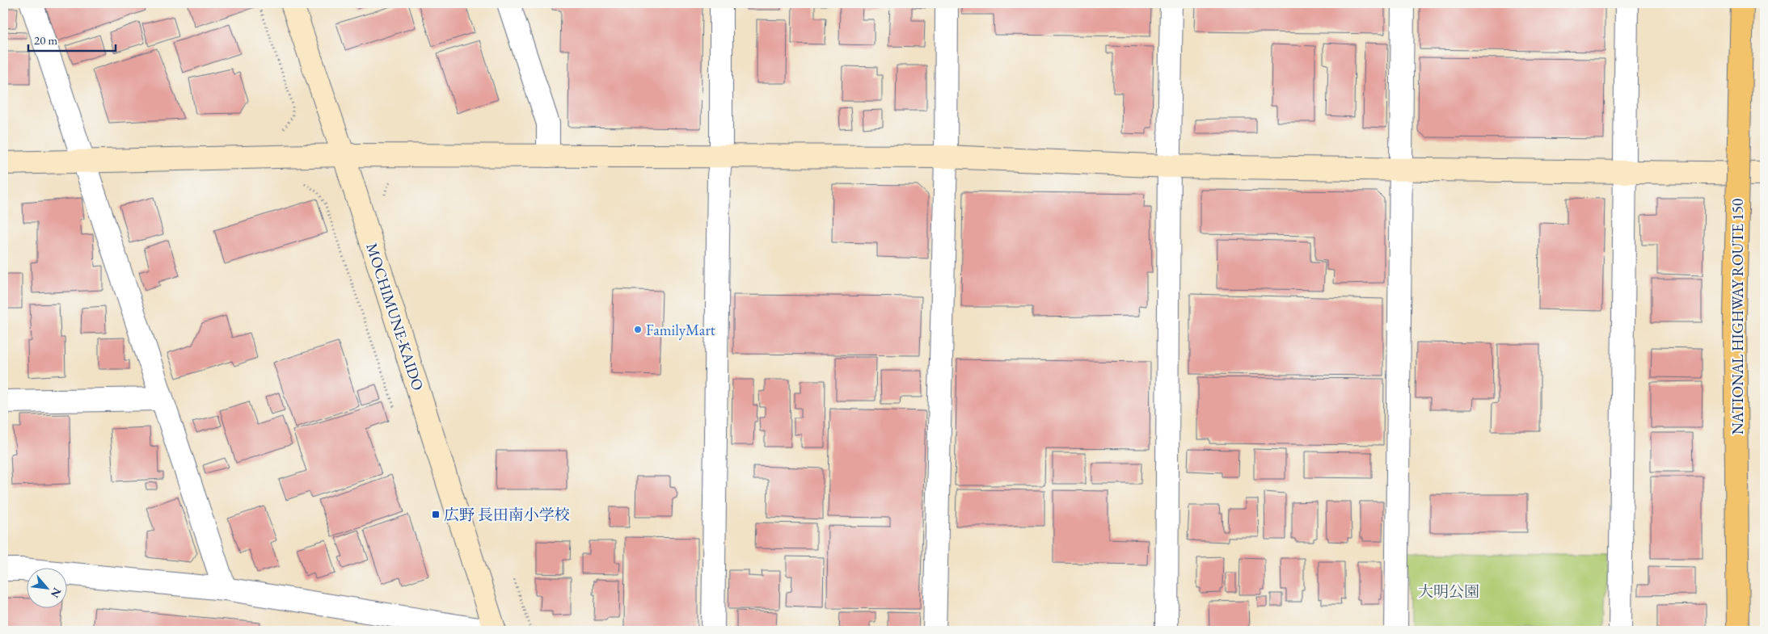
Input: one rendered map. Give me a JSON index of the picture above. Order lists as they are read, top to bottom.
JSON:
{
  "streets": {
    "highway": ["NATIONAL HIGHWAY ROUTE 150"],
    "street": ["MOCHIMUNE-KAIDO"]
  },
  "parks": ["大明公園"],
  "places": {
    "other": ["FamilyMart"],
    "transit": ["広野 長田南小学校"]
  },
  "scale_bar": "20 m",
  "north": "bottom right"
}
